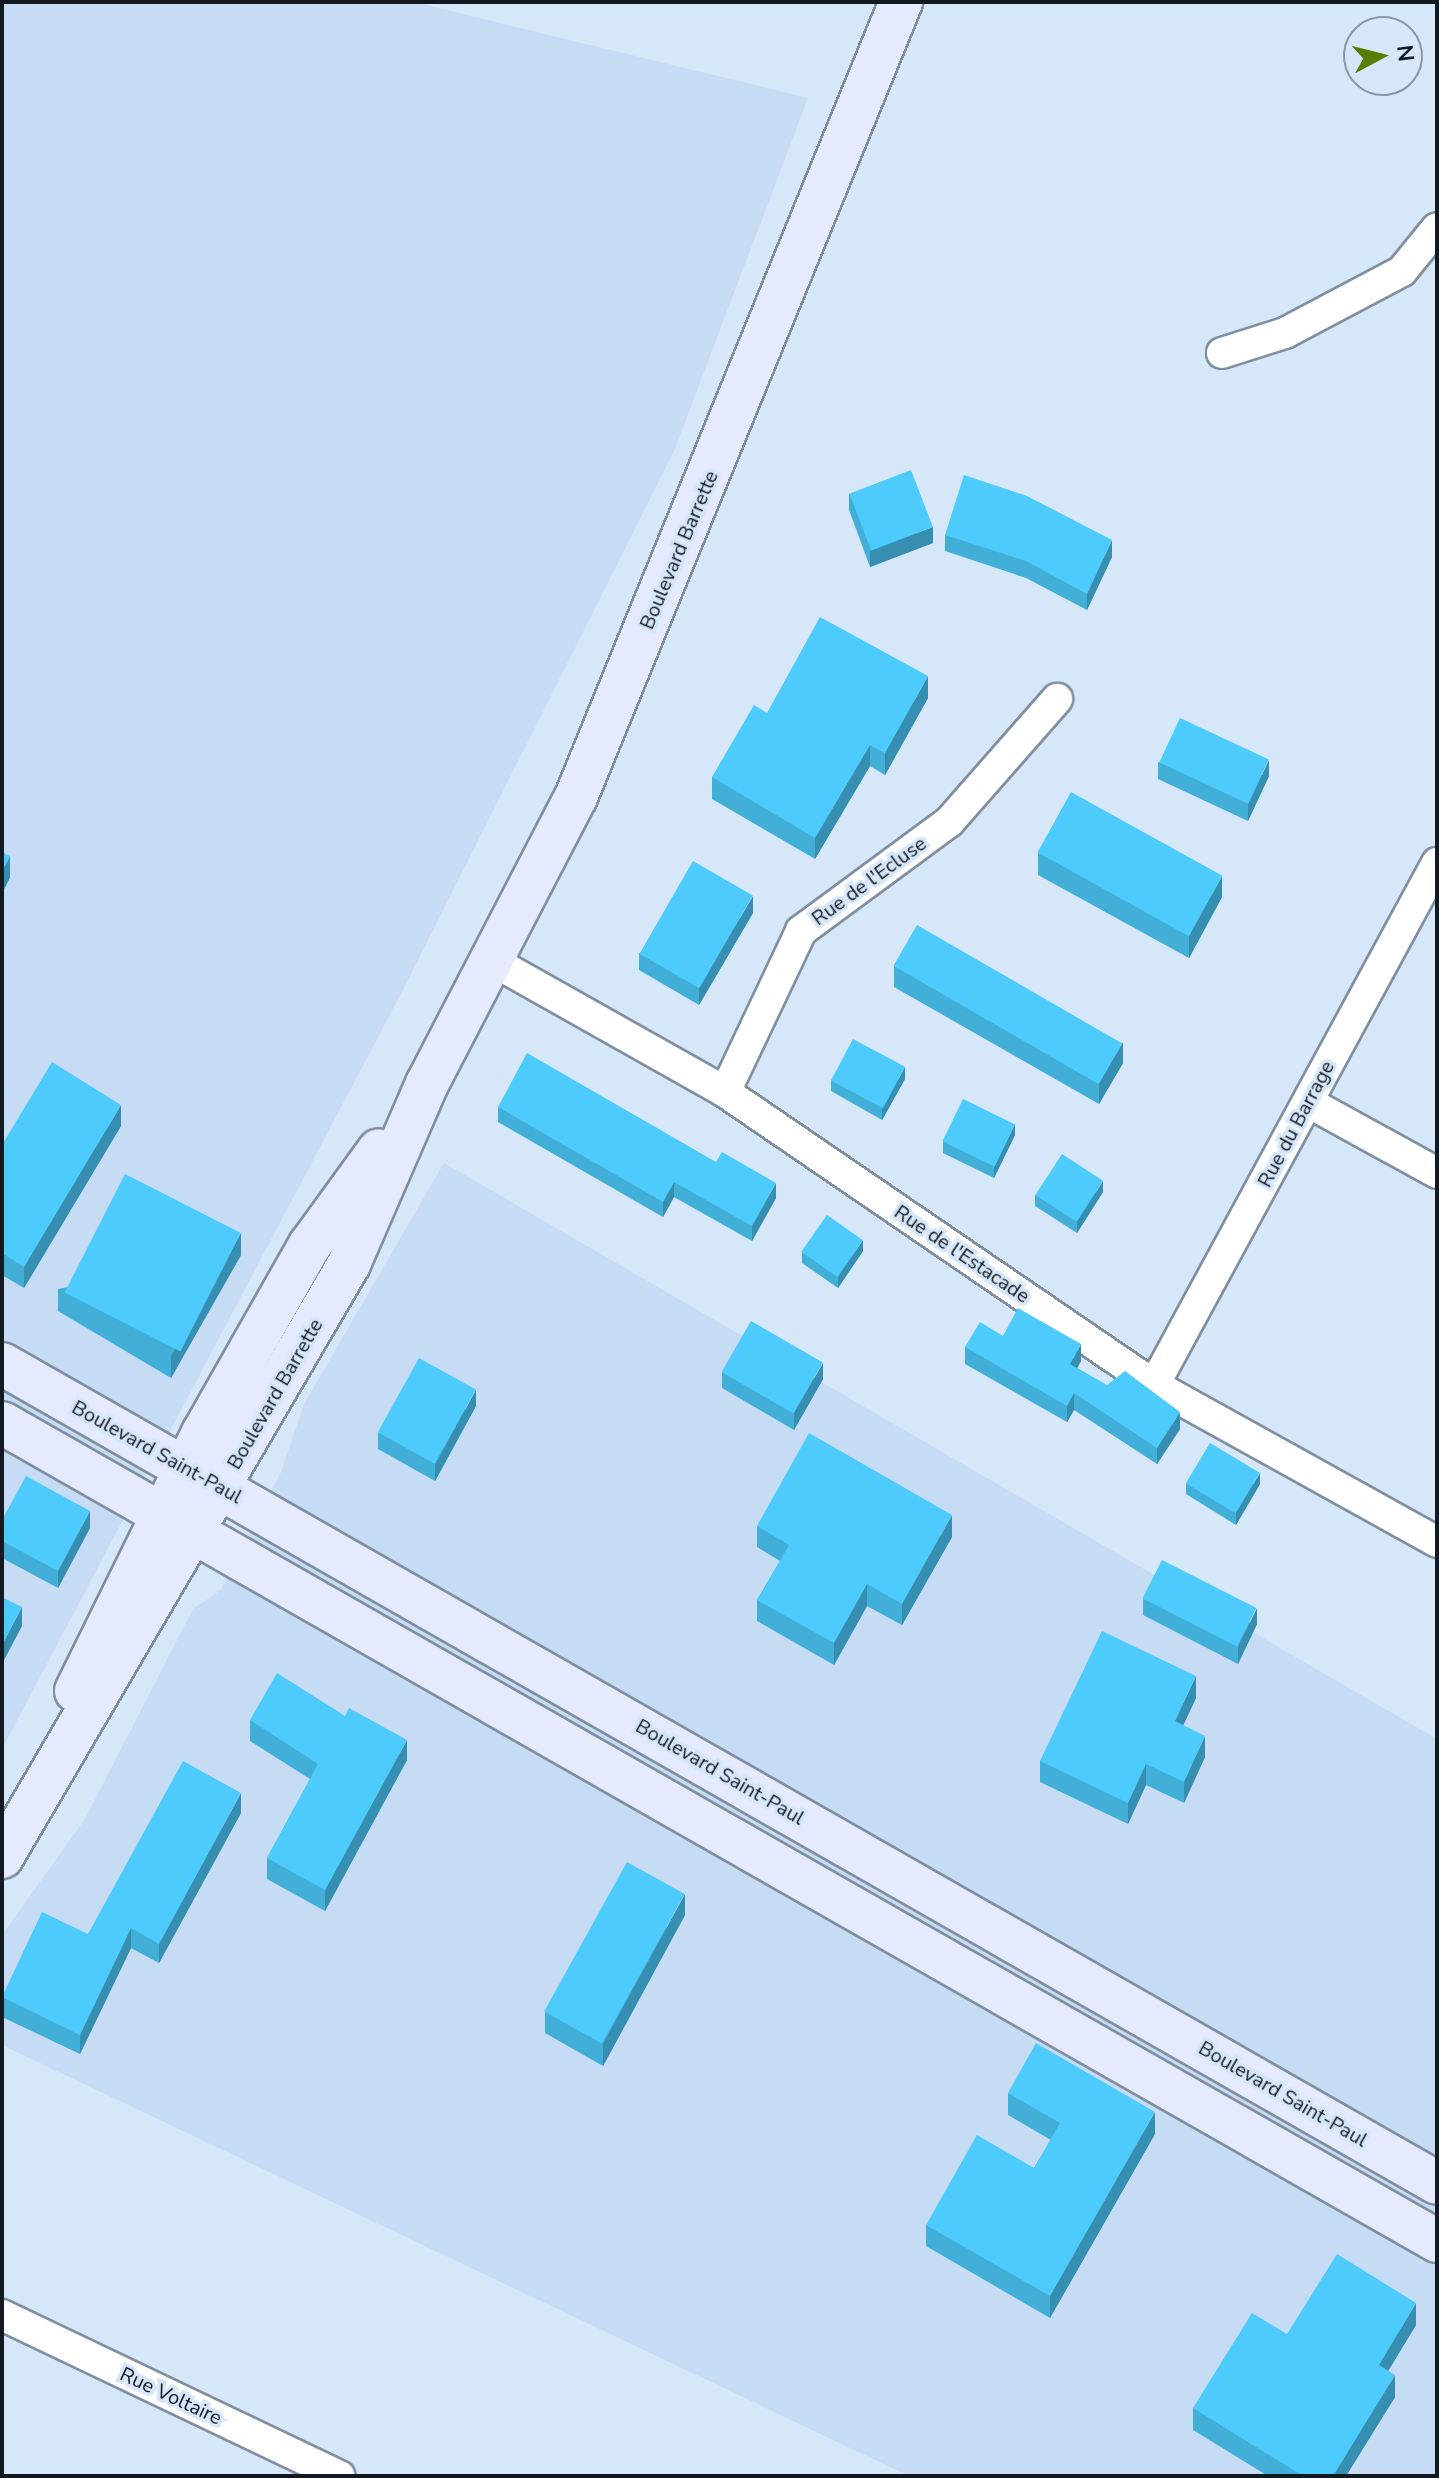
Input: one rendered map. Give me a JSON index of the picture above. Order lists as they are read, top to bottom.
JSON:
{
  "streets": {
    "main road": ["Boulevard Barrette", "Boulevard Saint-Paul"],
    "street": [
      "Rue de l'Ecluse",
      "Rue du Barrage",
      "Rue de l'Estacade",
      "Rue Voltaire"
    ]
  },
  "crossings": [
    ["Boulevard Barrette", "Rue de l'Estacade"],
    ["Boulevard Barrette", "Boulevard Saint-Paul"],
    ["Rue de l'Ecluse", "Rue de l'Estacade"],
    ["Rue du Barrage", "Rue de l'Estacade"]
  ],
  "north": "right"
}
